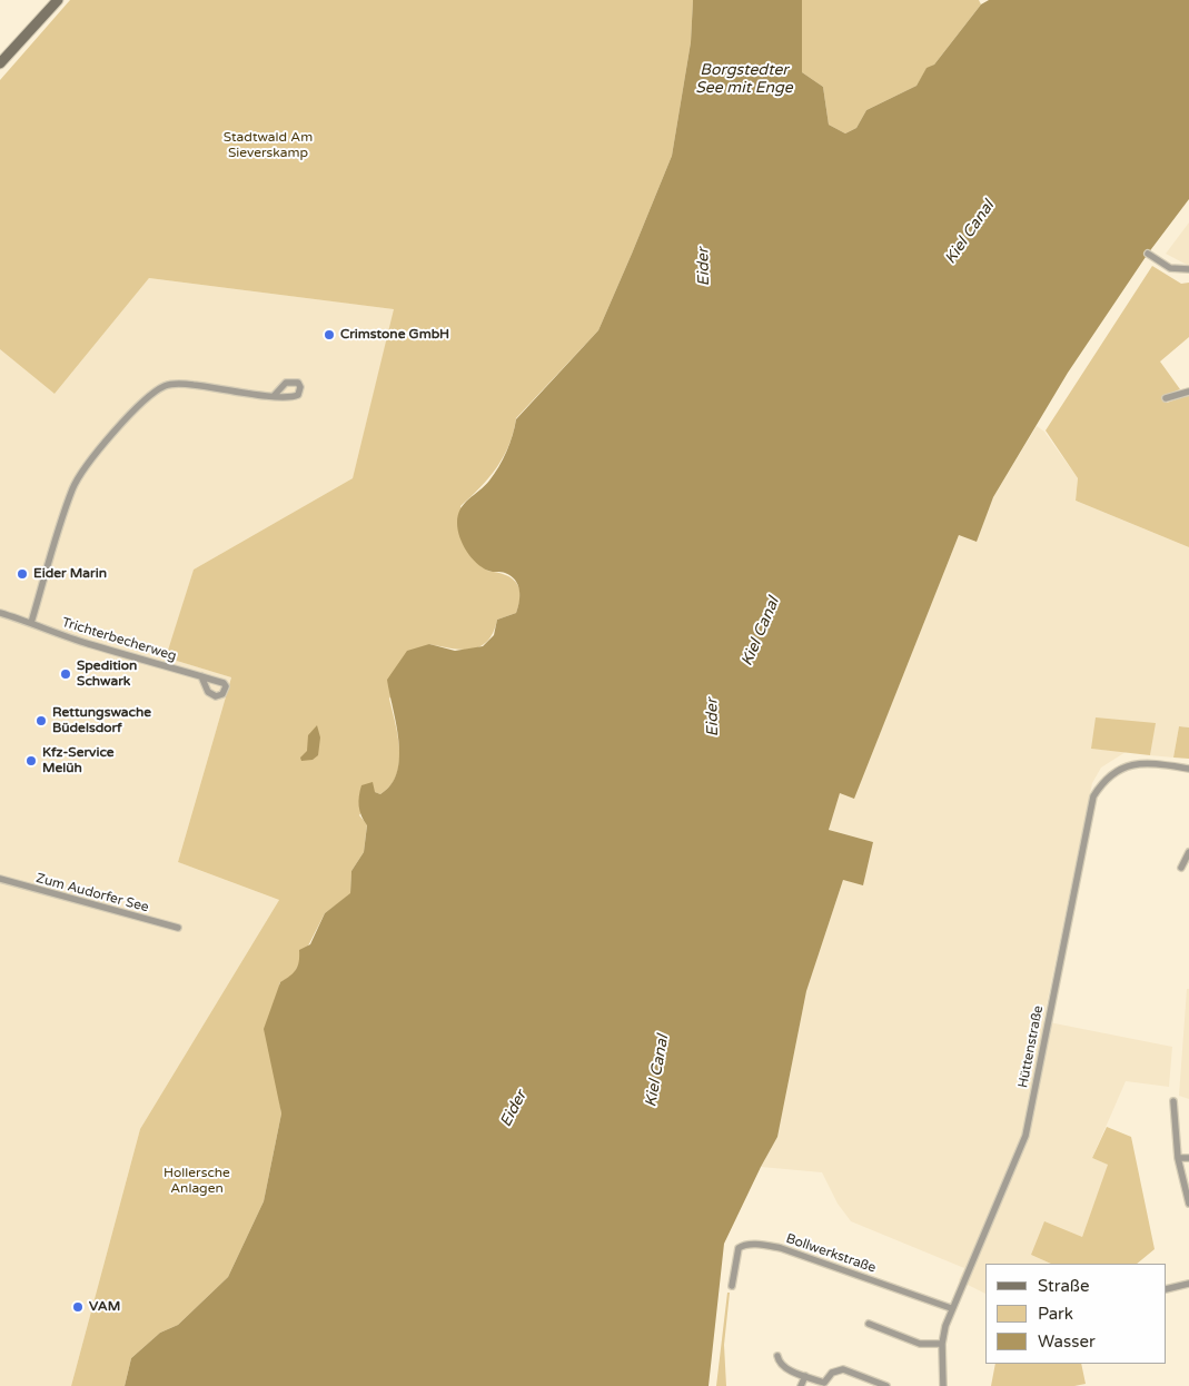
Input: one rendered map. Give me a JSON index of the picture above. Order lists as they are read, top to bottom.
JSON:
{
  "streets": {
    "street": [
      "Trichterbecherweg",
      "Zum Audorfer See",
      "Hüttenstraße",
      "Bollwerkstraße"
    ]
  },
  "crossings": [
    ["Hüttenstraße", "Bollwerkstraße"]
  ],
  "water": ["Borgstedter See mit Enge", "Kiel Canal", "Eider"],
  "parks": ["Stadtwald Am Sieverskamp", "Hollersche Anlagen"],
  "places": [
    "Crimstone GmbH",
    "Eider Marin",
    "Spedition Schwark",
    "Rettungswache Büdelsdorf",
    "Kfz-Service Melüh",
    "VAM"
  ],
  "legend": ["Straße", "Park", "Wasser"]
}
